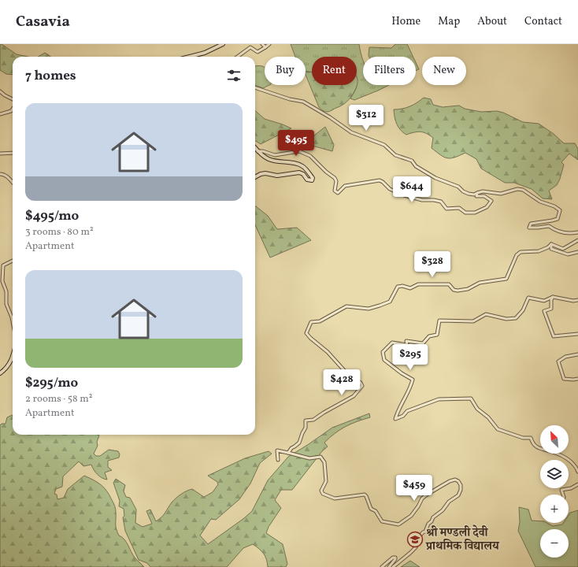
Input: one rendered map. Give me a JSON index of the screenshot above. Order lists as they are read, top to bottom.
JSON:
{
  "places": {
    "school or university": ["श्री मण्डली देवी प्राथमिक विद्यालय"]
  },
  "north": "top left",
  "page": {
    "header": "Casavia",
    "nav": [
      "Home",
      "Map",
      "About",
      "Contact"
    ],
    "chip": [
      "Buy",
      "Rent",
      "Filters",
      "New"
    ],
    "heading": "7 homes",
    "list": [
      {
        "name": "$495/mo",
        "note": "3 rooms · 80 m² · Apartment"
      },
      {
        "name": "$295/mo",
        "note": "2 rooms · 58 m² · Apartment"
      }
    ],
    "price": [
      "$312",
      "$495",
      "$644",
      "$328",
      "$295",
      "$428",
      "$459"
    ],
    "map_buttons": ["+", "−"]
  }
}
